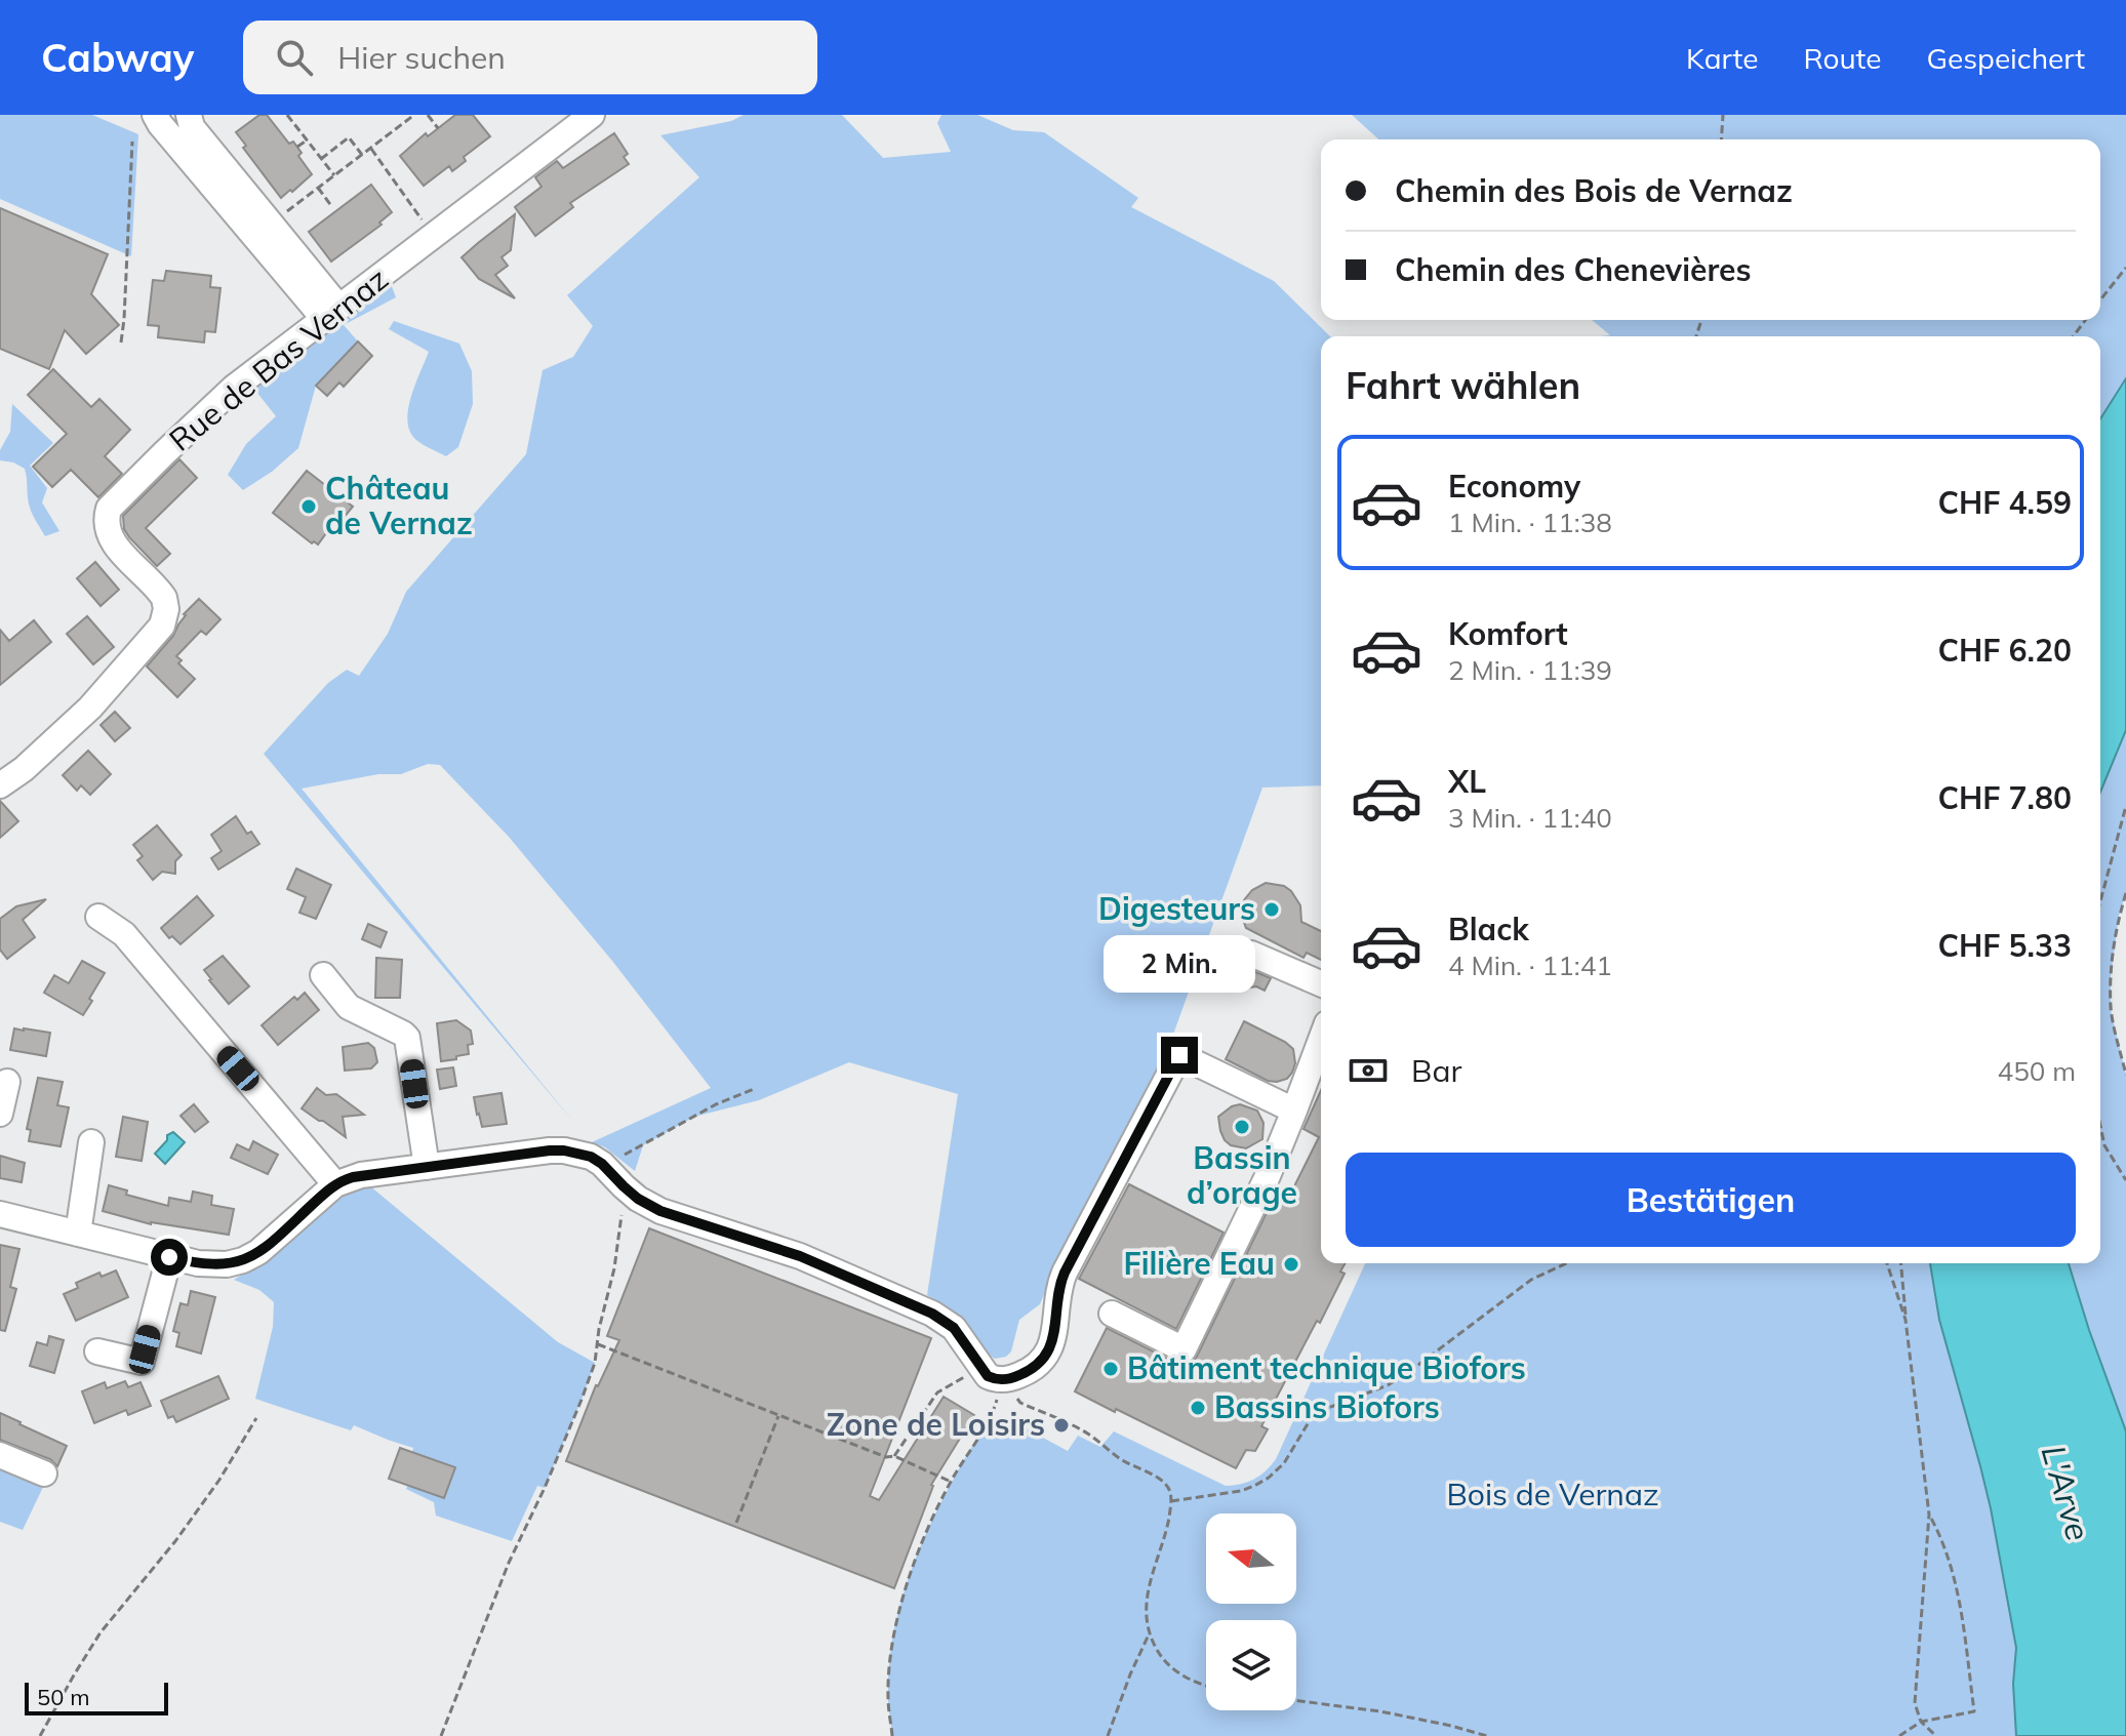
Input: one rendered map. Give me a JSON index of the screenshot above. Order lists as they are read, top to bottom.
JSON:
{
  "streets": {
    "street": ["Rue de Bas Vernaz"]
  },
  "water": ["L'Arve"],
  "parks": ["Bois de Vernaz"],
  "places": [
    "Château de Vernaz",
    "Digesteurs",
    "Bassin d’orage",
    "Filière Eau",
    "Bâtiment technique Biofors",
    "Bassins Biofors",
    "Zone de Loisirs"
  ],
  "scale_bar": "50 m",
  "north": "left",
  "page": {
    "header": "Cabway",
    "search": "Hier suchen",
    "nav": ["Karte", "Route", "Gespeichert"],
    "banner": ["Chemin des Bois de Vernaz", "Chemin des Chenevières"],
    "heading": "Fahrt wählen",
    "list": [
      {
        "name": "Economy",
        "note": "1 Min. · 11:38",
        "value": "CHF 4.59"
      },
      {
        "name": "Komfort",
        "note": "2 Min. · 11:39",
        "value": "CHF 6.20"
      },
      {
        "name": "XL",
        "note": "3 Min. · 11:40",
        "value": "CHF 7.80"
      },
      {
        "name": "Black",
        "note": "4 Min. · 11:41",
        "value": "CHF 5.33"
      }
    ],
    "bubble": "2 Min.",
    "pay": ["Bar", "450 m"],
    "buttons": "Bestätigen",
    "scale": "50 m"
  }
}
